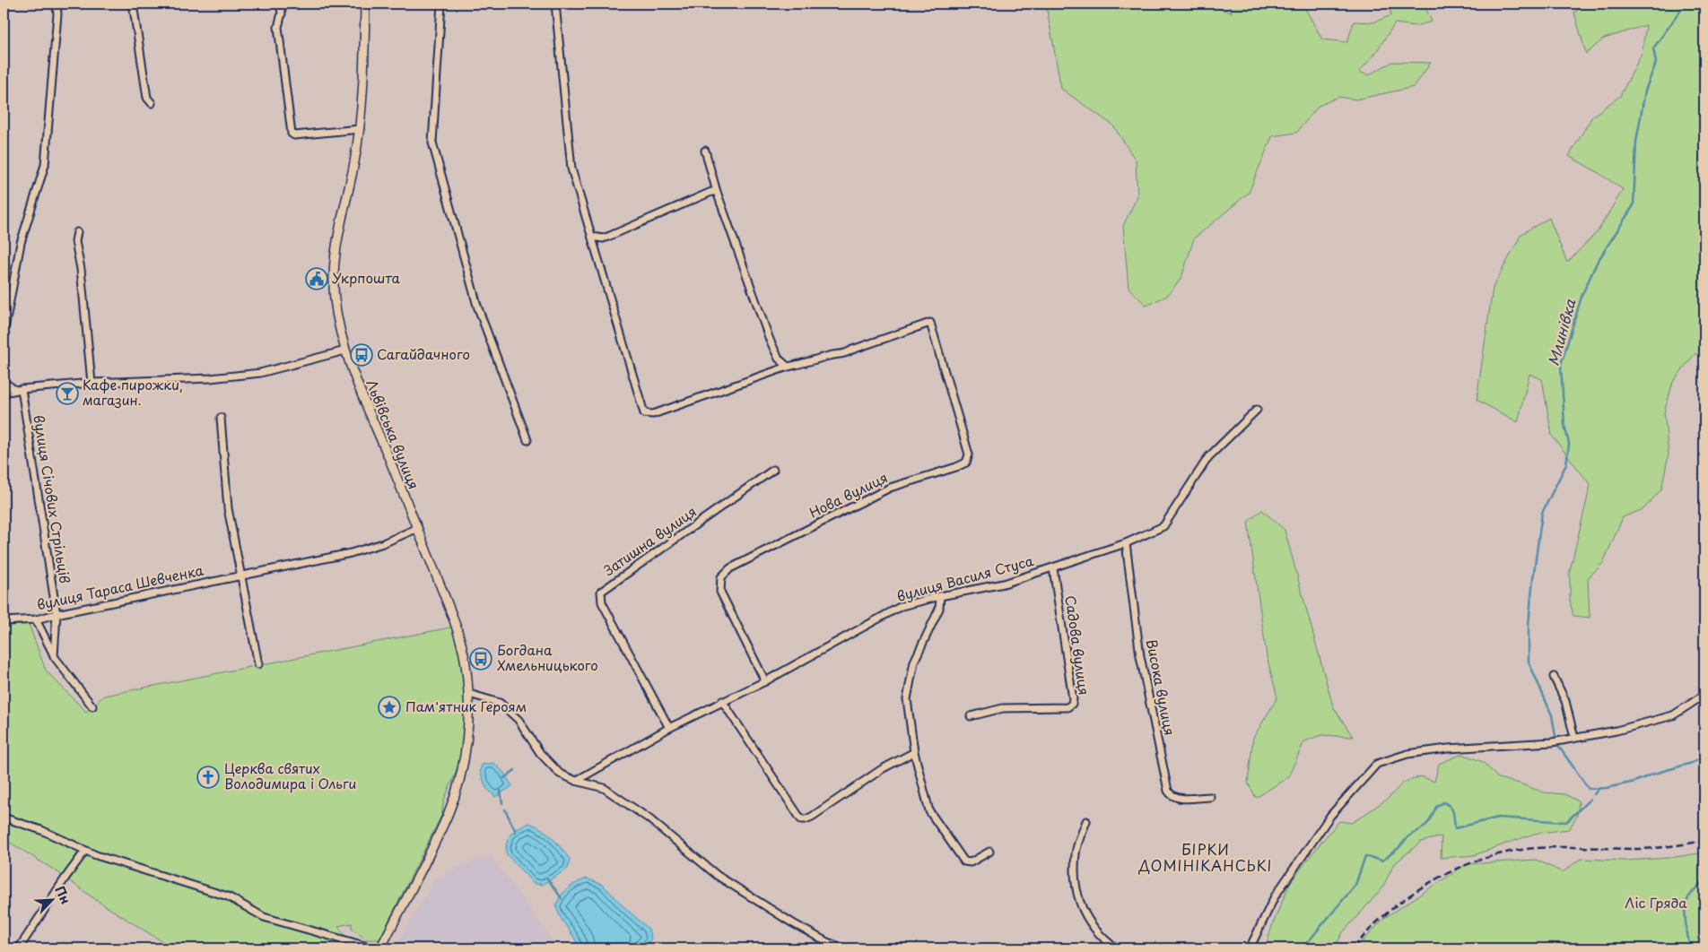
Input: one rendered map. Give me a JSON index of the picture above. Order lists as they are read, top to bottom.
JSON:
{
  "streets": {
    "main road": ["Львівська вулиця"],
    "street": [
      "Нова вулиця",
      "вулиця Січових Стрільців",
      "Затишна вулиця",
      "вулиця Василя Стуса",
      "вулиця Тараса Шевченка",
      "Садова вулиця",
      "Висока вулиця"
    ]
  },
  "crossings": [
    ["Львівська вулиця", "вулиця Тараса Шевченка"],
    ["Нова вулиця", "вулиця Василя Стуса"],
    ["вулиця Січових Стрільців", "вулиця Тараса Шевченка"],
    ["Затишна вулиця", "вулиця Василя Стуса"],
    ["вулиця Василя Стуса", "Садова вулиця"],
    ["вулиця Василя Стуса", "Висока вулиця"]
  ],
  "districts": ["БІРКИ ДОМІНІКАНСЬКІ"],
  "water": ["Млинівка"],
  "parks": ["Ліс Гряда"],
  "places": {
    "public building": ["Укрпошта"],
    "bus stop": ["Сагайдачного", "Богдана Хмельницького"],
    "bar": ["Кафе пирожки, магазин."],
    "place": ["Пам'ятник Героям"],
    "church": ["Церква святих Володимира і Ольги"]
  },
  "north": "top right"
}
